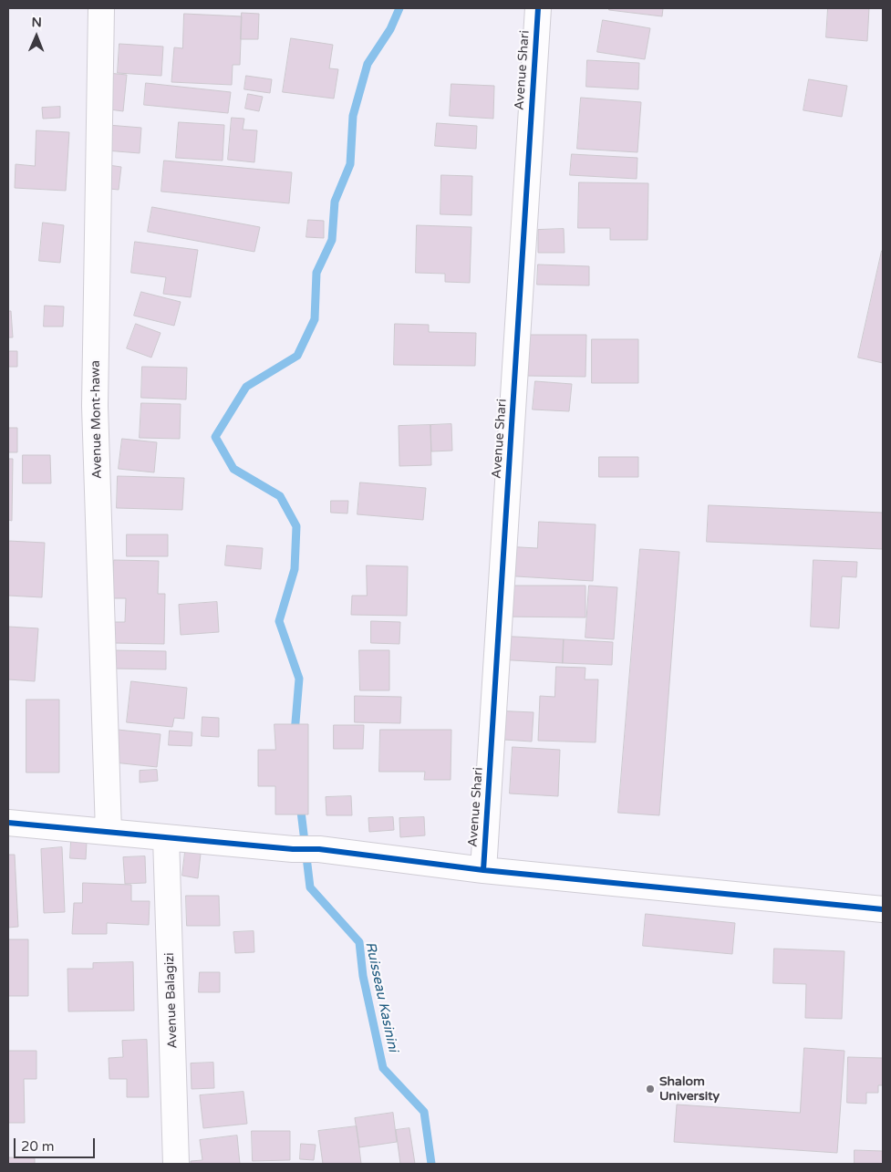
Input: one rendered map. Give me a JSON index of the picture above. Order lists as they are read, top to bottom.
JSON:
{
  "streets": {
    "street": ["Avenue Shari", "Avenue Mont-hawa", "Avenue Balagizi"]
  },
  "water": ["Ruisseau Kasinini"],
  "places": ["Shalom University"],
  "scale_bar": "20 m",
  "north": "top"
}
